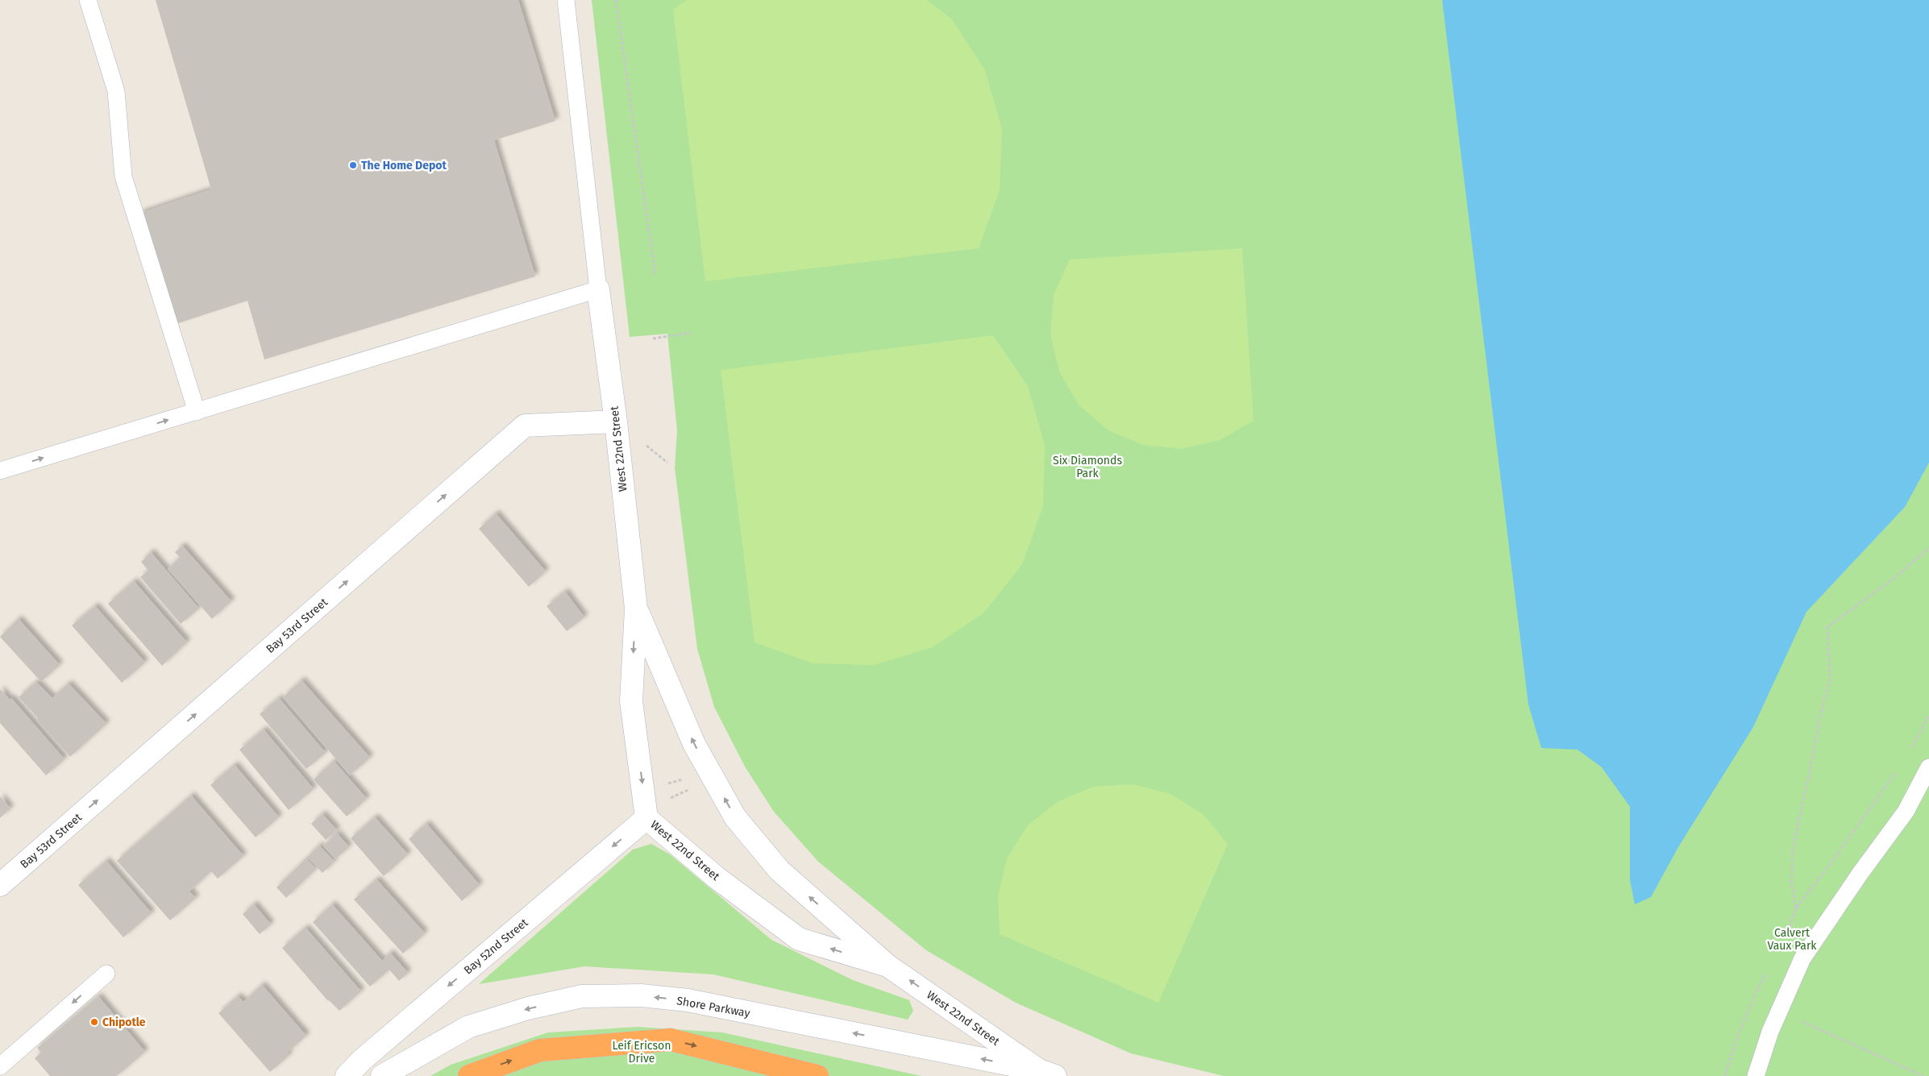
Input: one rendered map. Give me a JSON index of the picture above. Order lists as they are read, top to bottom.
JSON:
{
  "streets": {
    "street": [
      "West 22nd Street",
      "Bay 53rd Street",
      "Bay 52nd Street",
      "Shore Parkway"
    ]
  },
  "crossings": [
    ["West 22nd Street", "Bay 53rd Street"],
    ["West 22nd Street", "Bay 52nd Street"],
    ["West 22nd Street", "Shore Parkway"]
  ],
  "one_way": ["Bay 53rd Street", "Bay 52nd Street", "Shore Parkway"],
  "parks": ["Six Diamonds Park", "Calvert Vaux Park", "Leif Ericson Drive"],
  "places": ["The Home Depot", "Chipotle"]
}
